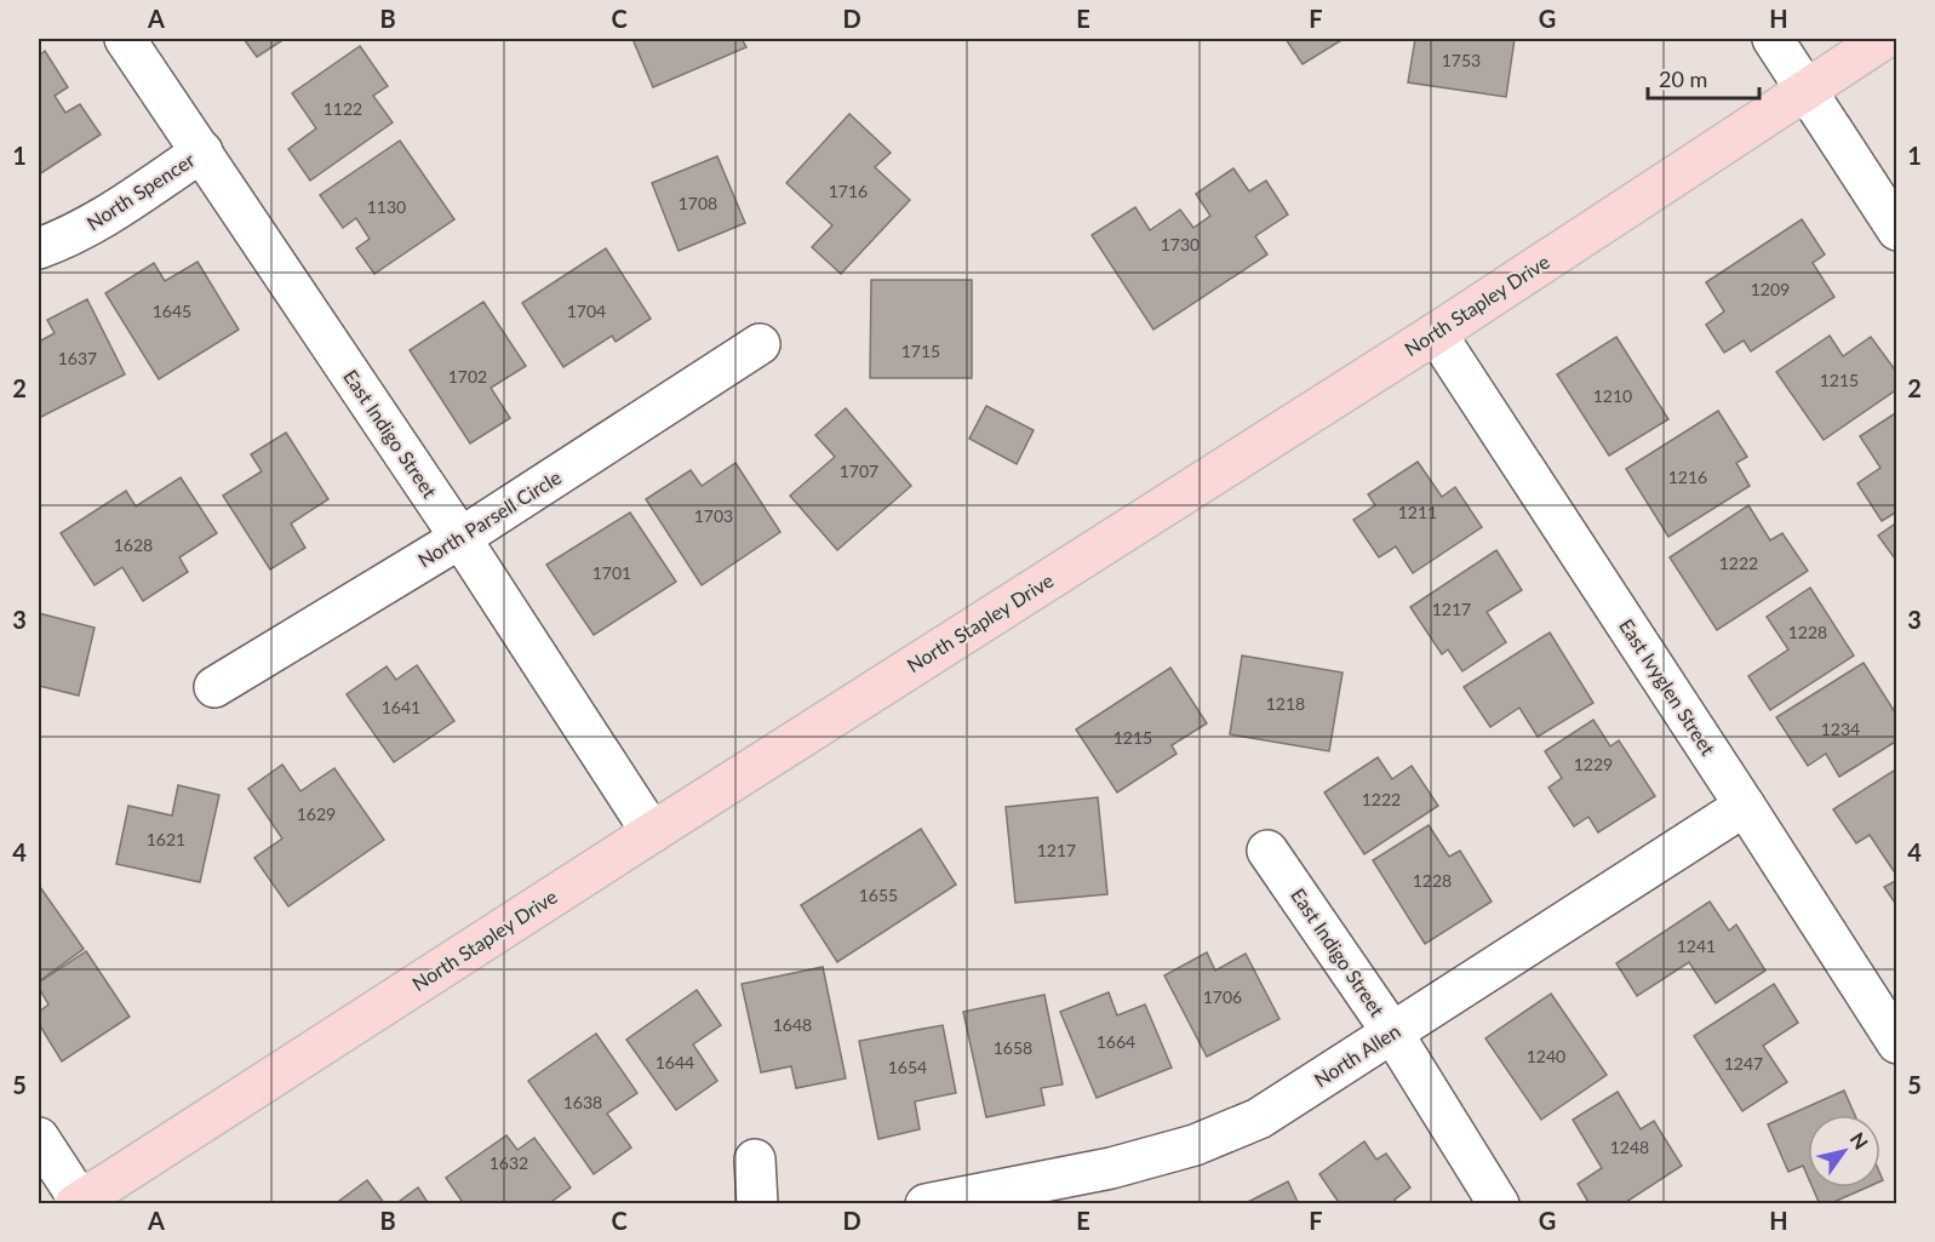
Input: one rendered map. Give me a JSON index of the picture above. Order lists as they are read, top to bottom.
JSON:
{
  "streets": {
    "main road": ["North Stapley Drive"],
    "street": [
      "North Spencer",
      "East Indigo Street",
      "North Parsell Circle",
      "East Ivyglen Street",
      "North Allen"
    ]
  },
  "crossings": [
    ["North Spencer", "East Indigo Street"],
    ["North Stapley Drive", "East Indigo Street"],
    ["North Stapley Drive", "East Ivyglen Street"],
    ["East Indigo Street", "North Parsell Circle"],
    ["East Indigo Street", "North Allen"],
    ["East Ivyglen Street", "North Allen"]
  ],
  "house_numbers": [
    "1753",
    "1122",
    "1716",
    "1708",
    "1130",
    "1730",
    "1209",
    "1645",
    "1704",
    "1715",
    "1637",
    "1702",
    "1215",
    "1210",
    "1707",
    "1216",
    "1211",
    "1703",
    "1628",
    "1222",
    "1701",
    "1217",
    "1228",
    "1218",
    "1641",
    "1234",
    "1215",
    "1229",
    "1222",
    "1629",
    "1621",
    "1217",
    "1228",
    "1655",
    "1241",
    "1706",
    "1648",
    "1664",
    "1658",
    "1240",
    "1644",
    "1247",
    "1654",
    "1638",
    "1248",
    "1632"
  ],
  "scale_bar": "20 m",
  "north": "top right",
  "grid": {
    "columns": [
      "A",
      "B",
      "C",
      "D",
      "E",
      "F",
      "G",
      "H"
    ],
    "rows": [
      "1",
      "2",
      "3",
      "4",
      "5"
    ]
  }
}
